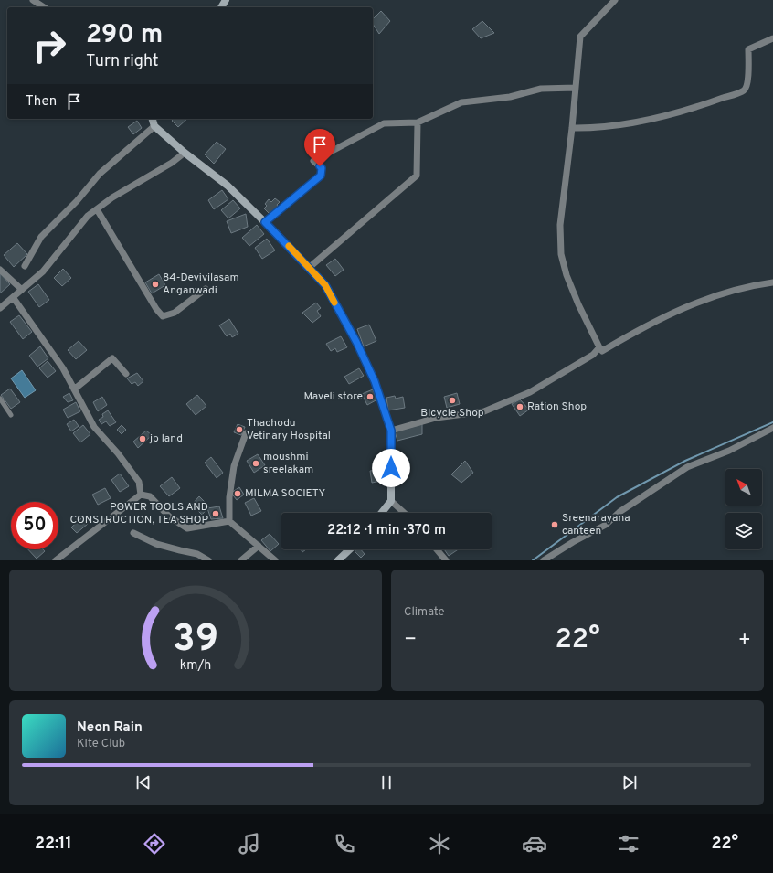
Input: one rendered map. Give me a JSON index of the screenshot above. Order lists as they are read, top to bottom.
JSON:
{
  "places": [
    "84-Devivilasam Anganwadi",
    "Maveli store",
    "Bicycle Shop",
    "Ration Shop",
    "Thachodu Vetinary Hospital",
    "jp land",
    "moushmi sreelakam",
    "MILMA SOCIETY",
    "POWER TOOLS AND CONSTRUCTION, TEA SHOP",
    "Sreenarayana canteen"
  ],
  "north": "top left",
  "page": {
    "turn": ["290 m", "Turn right"],
    "then": "Then",
    "limit": "50",
    "trip": "22:12 · 1 min · 370 m",
    "tile": "Climate",
    "heat": ["−", "22°", "+"],
    "song": ["Neon Rain", "Kite Club"],
    "tabs": ["22:11", "22°"],
    "gauge": ["39", "km/h"]
  }
}
